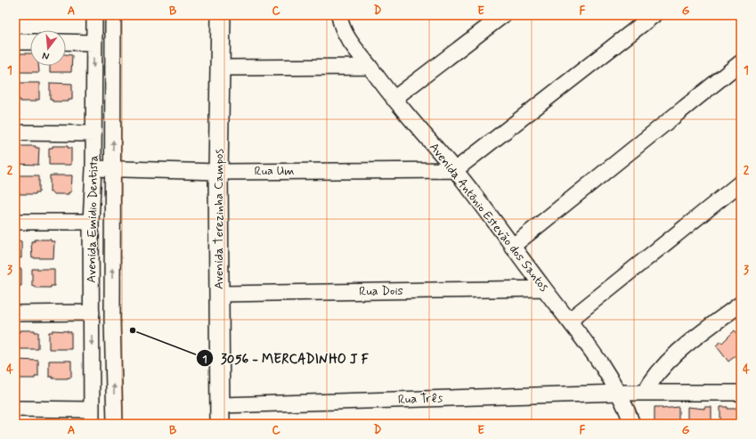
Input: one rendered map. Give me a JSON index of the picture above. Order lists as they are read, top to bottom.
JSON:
{
  "streets": {
    "street": [
      "Rua Um",
      "Avenida Antônio Estevão dos Santos",
      "Avenida Emidio Dentista",
      "Avenida Terezinha Campos",
      "Rua Dois",
      "Rua Três"
    ]
  },
  "crossings": [
    ["Rua Um", "Avenida Antônio Estevão dos Santos"],
    ["Rua Um", "Avenida Emidio Dentista"],
    ["Rua Um", "Avenida Terezinha Campos"],
    ["Avenida Antônio Estevão dos Santos", "Rua Dois"],
    ["Avenida Antônio Estevão dos Santos", "Rua Três"],
    ["Avenida Terezinha Campos", "Rua Dois"],
    ["Avenida Terezinha Campos", "Rua Três"]
  ],
  "places": ["3056 - MERCADINHO J F"],
  "north": "bottom",
  "grid": {
    "columns": [
      "A",
      "B",
      "C",
      "D",
      "E",
      "F",
      "G"
    ],
    "rows": [
      "1",
      "2",
      "3",
      "4"
    ]
  }
}
